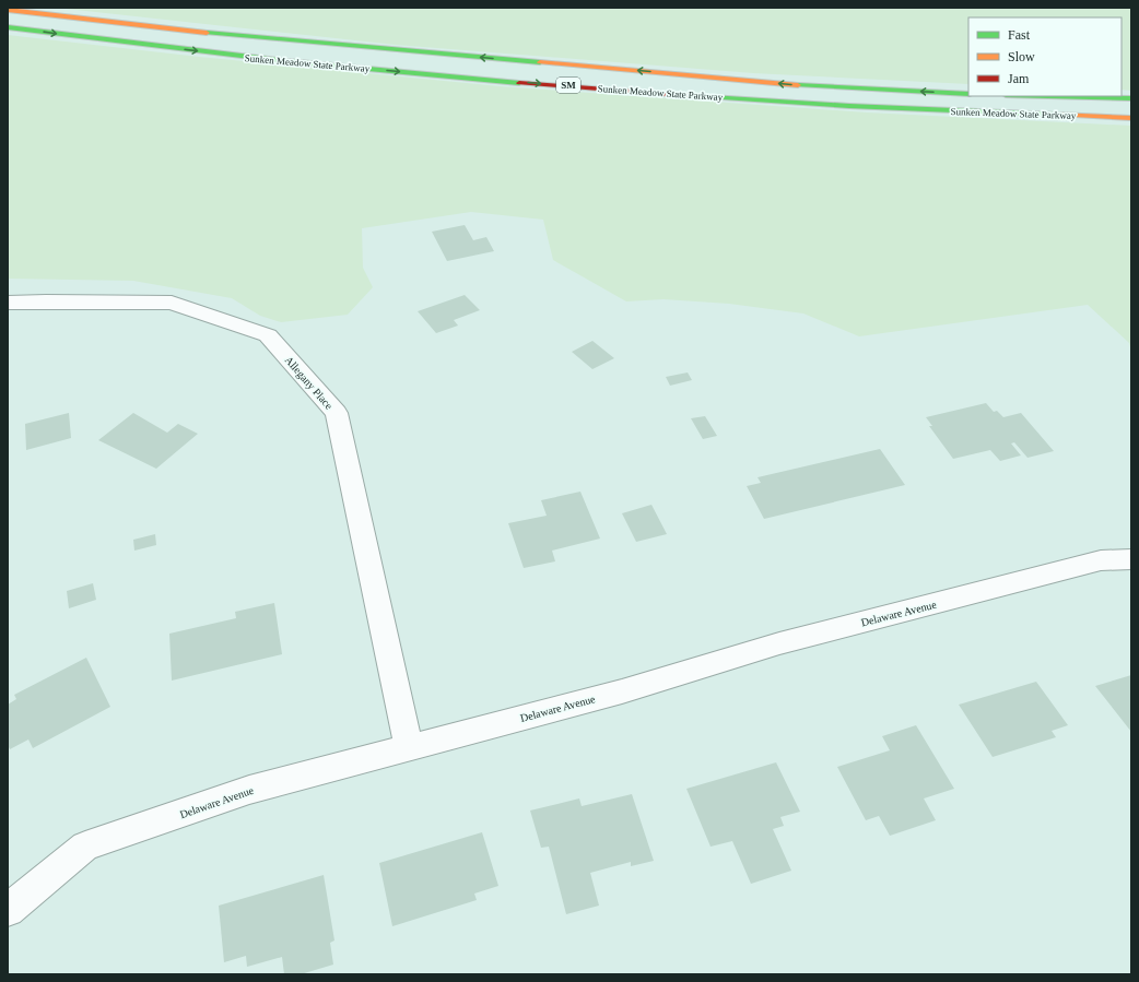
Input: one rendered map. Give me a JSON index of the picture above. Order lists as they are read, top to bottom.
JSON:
{
  "streets": {
    "highway": ["Sunken Meadow State Parkway", "SM"],
    "street": ["Allegany Place", "Delaware Avenue"]
  },
  "crossings": [
    ["Allegany Place", "Delaware Avenue"]
  ],
  "legend": ["Fast", "Slow", "Jam"]
}
